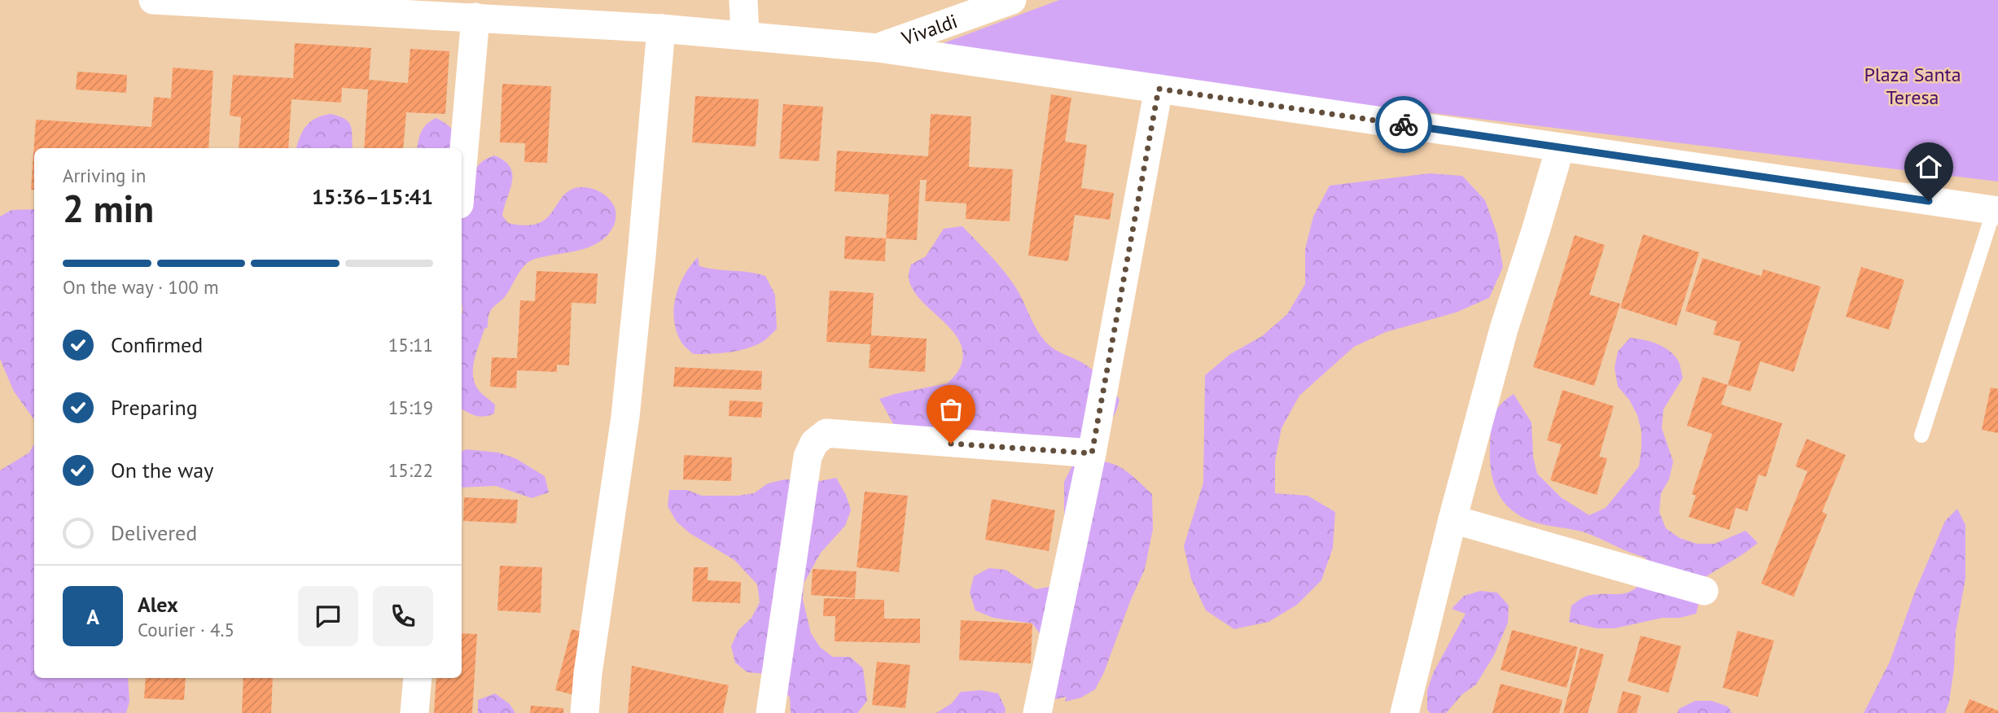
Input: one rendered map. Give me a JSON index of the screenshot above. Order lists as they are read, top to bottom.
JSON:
{
  "streets": {
    "street": ["Vivaldi"]
  },
  "parks": ["Plaza Santa Teresa"],
  "page": {
    "heading": ["2 min", "Arriving in", "15:36–15:41"],
    "panel": ["Alex", "Courier · 4.5"],
    "bar": "On the way · 100 m",
    "list": [
      ["Confirmed", "15:11"],
      ["Preparing", "15:19"],
      ["On the way", "15:22"],
      "Delivered"
    ],
    "round": "A"
  }
}
